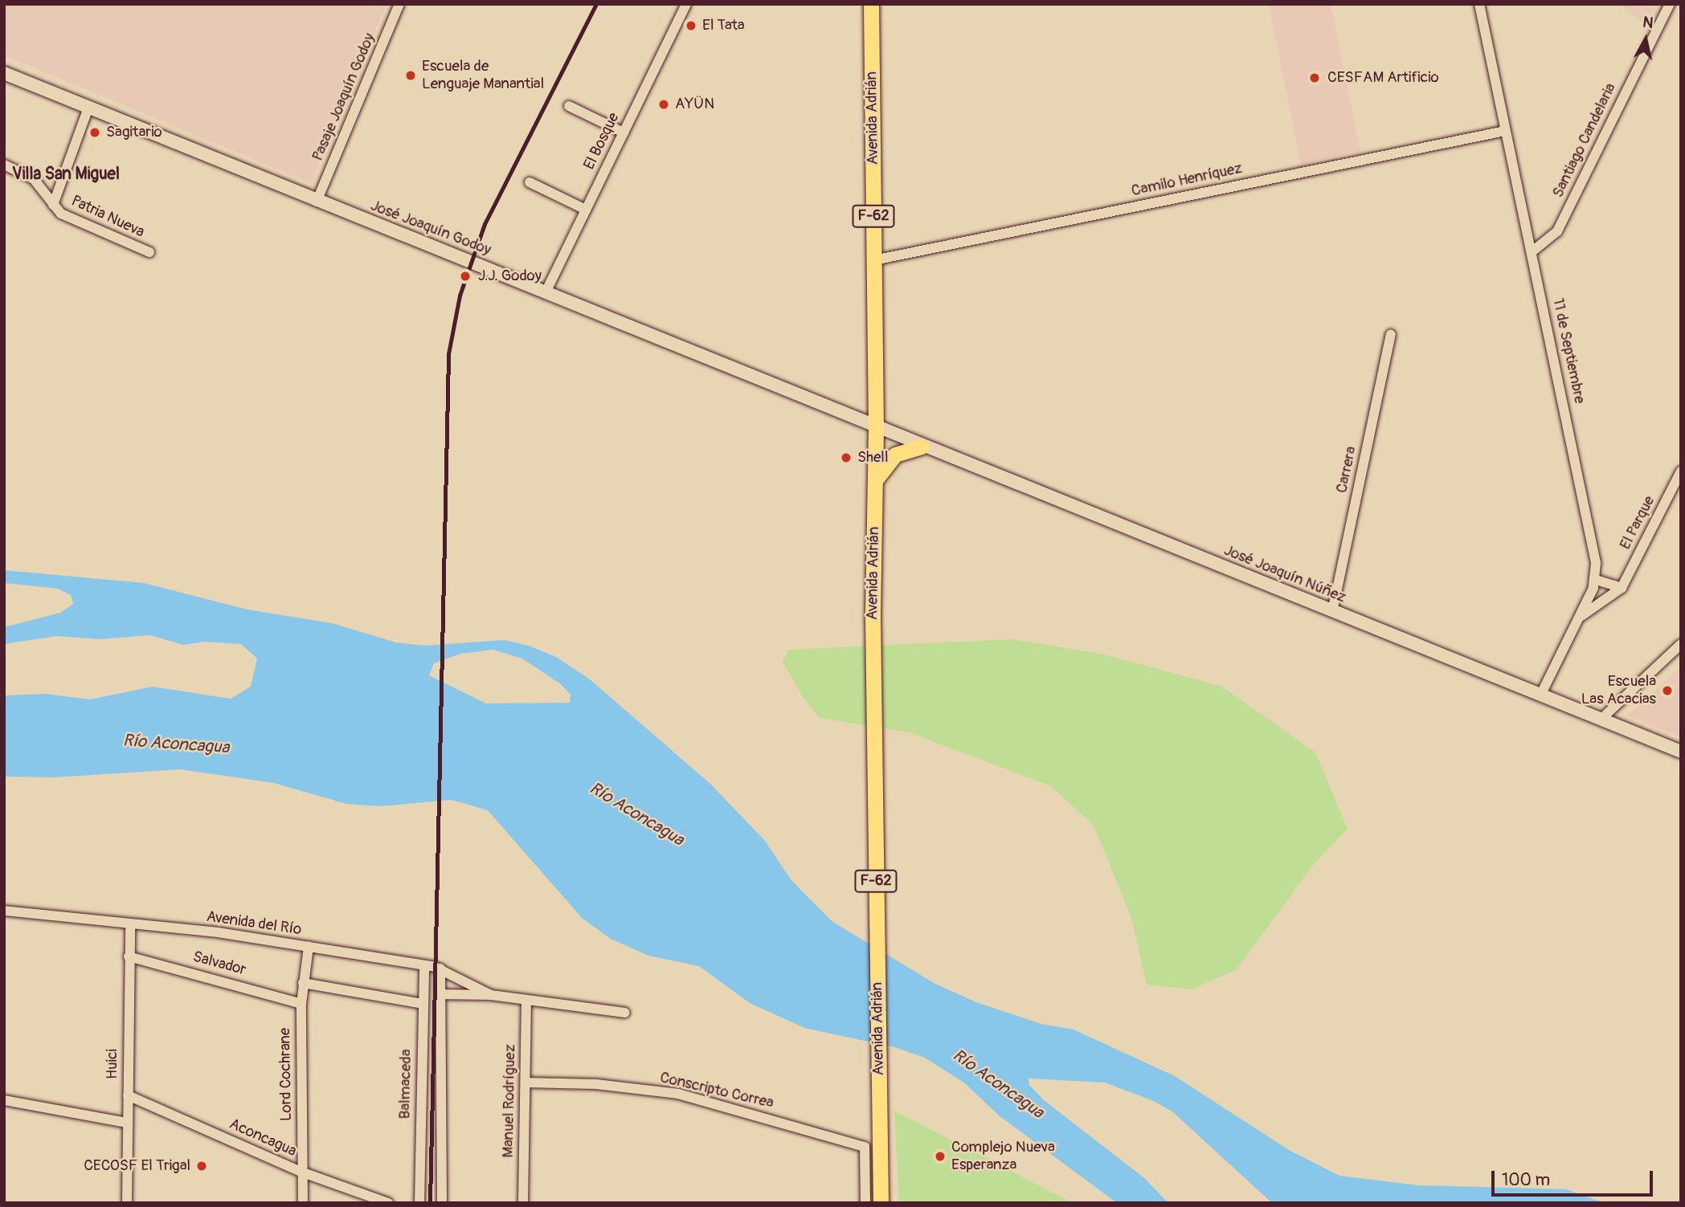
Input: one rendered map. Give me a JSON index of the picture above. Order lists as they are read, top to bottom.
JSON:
{
  "streets": {
    "main road": ["Avenida Adrián", "F-62"],
    "street": [
      "Pasaje Joaquín Godoy",
      "Santiago Candelaria",
      "El Bosque",
      "Camilo Henríquez",
      "Patria Nueva",
      "José Joaquín Godoy",
      "11 de Septiembre",
      "Carrera",
      "El Parque",
      "José Joaquín Núñez",
      "Avenida del Río",
      "Salvador",
      "Huici",
      "Lord Cochrane",
      "Balmaceda",
      "Conscripto Correa",
      "Manuel Rodríguez",
      "Aconcagua"
    ]
  },
  "crossings": [
    ["Pasaje Joaquín Godoy", "José Joaquín Godoy"],
    ["Avenida Adrián", "Camilo Henríquez"],
    ["Avenida Adrián", "F-62"],
    ["Avenida Adrián", "José Joaquín Godoy"],
    ["Avenida Adrián", "José Joaquín Núñez"],
    ["Avenida Adrián", "Conscripto Correa"],
    ["Santiago Candelaria", "11 de Septiembre"],
    ["El Bosque", "José Joaquín Godoy"],
    ["Camilo Henríquez", "11 de Septiembre"],
    ["F-62", "Conscripto Correa"],
    ["José Joaquín Godoy", "José Joaquín Núñez"],
    ["11 de Septiembre", "El Parque"],
    ["11 de Septiembre", "José Joaquín Núñez"],
    ["Carrera", "José Joaquín Núñez"],
    ["Avenida del Río", "Huici"],
    ["Avenida del Río", "Lord Cochrane"],
    ["Avenida del Río", "Balmaceda"],
    ["Avenida del Río", "Manuel Rodríguez"],
    ["Salvador", "Huici"],
    ["Salvador", "Lord Cochrane"],
    ["Huici", "Aconcagua"],
    ["Lord Cochrane", "Aconcagua"],
    ["Conscripto Correa", "Manuel Rodríguez"]
  ],
  "districts": ["Villa San Miguel"],
  "water": ["Río Aconcagua"],
  "places": [
    "El Tata",
    "Escuela de Lenguaje Manantial",
    "CESFAM Artificio",
    "AYÜN",
    "Sagitario",
    "J.J. Godoy",
    "Shell",
    "Escuela Las Acacias",
    "Complejo Nueva Esperanza",
    "CECOSF El Trigal"
  ],
  "scale_bar": "100 m",
  "north": "top"
}
